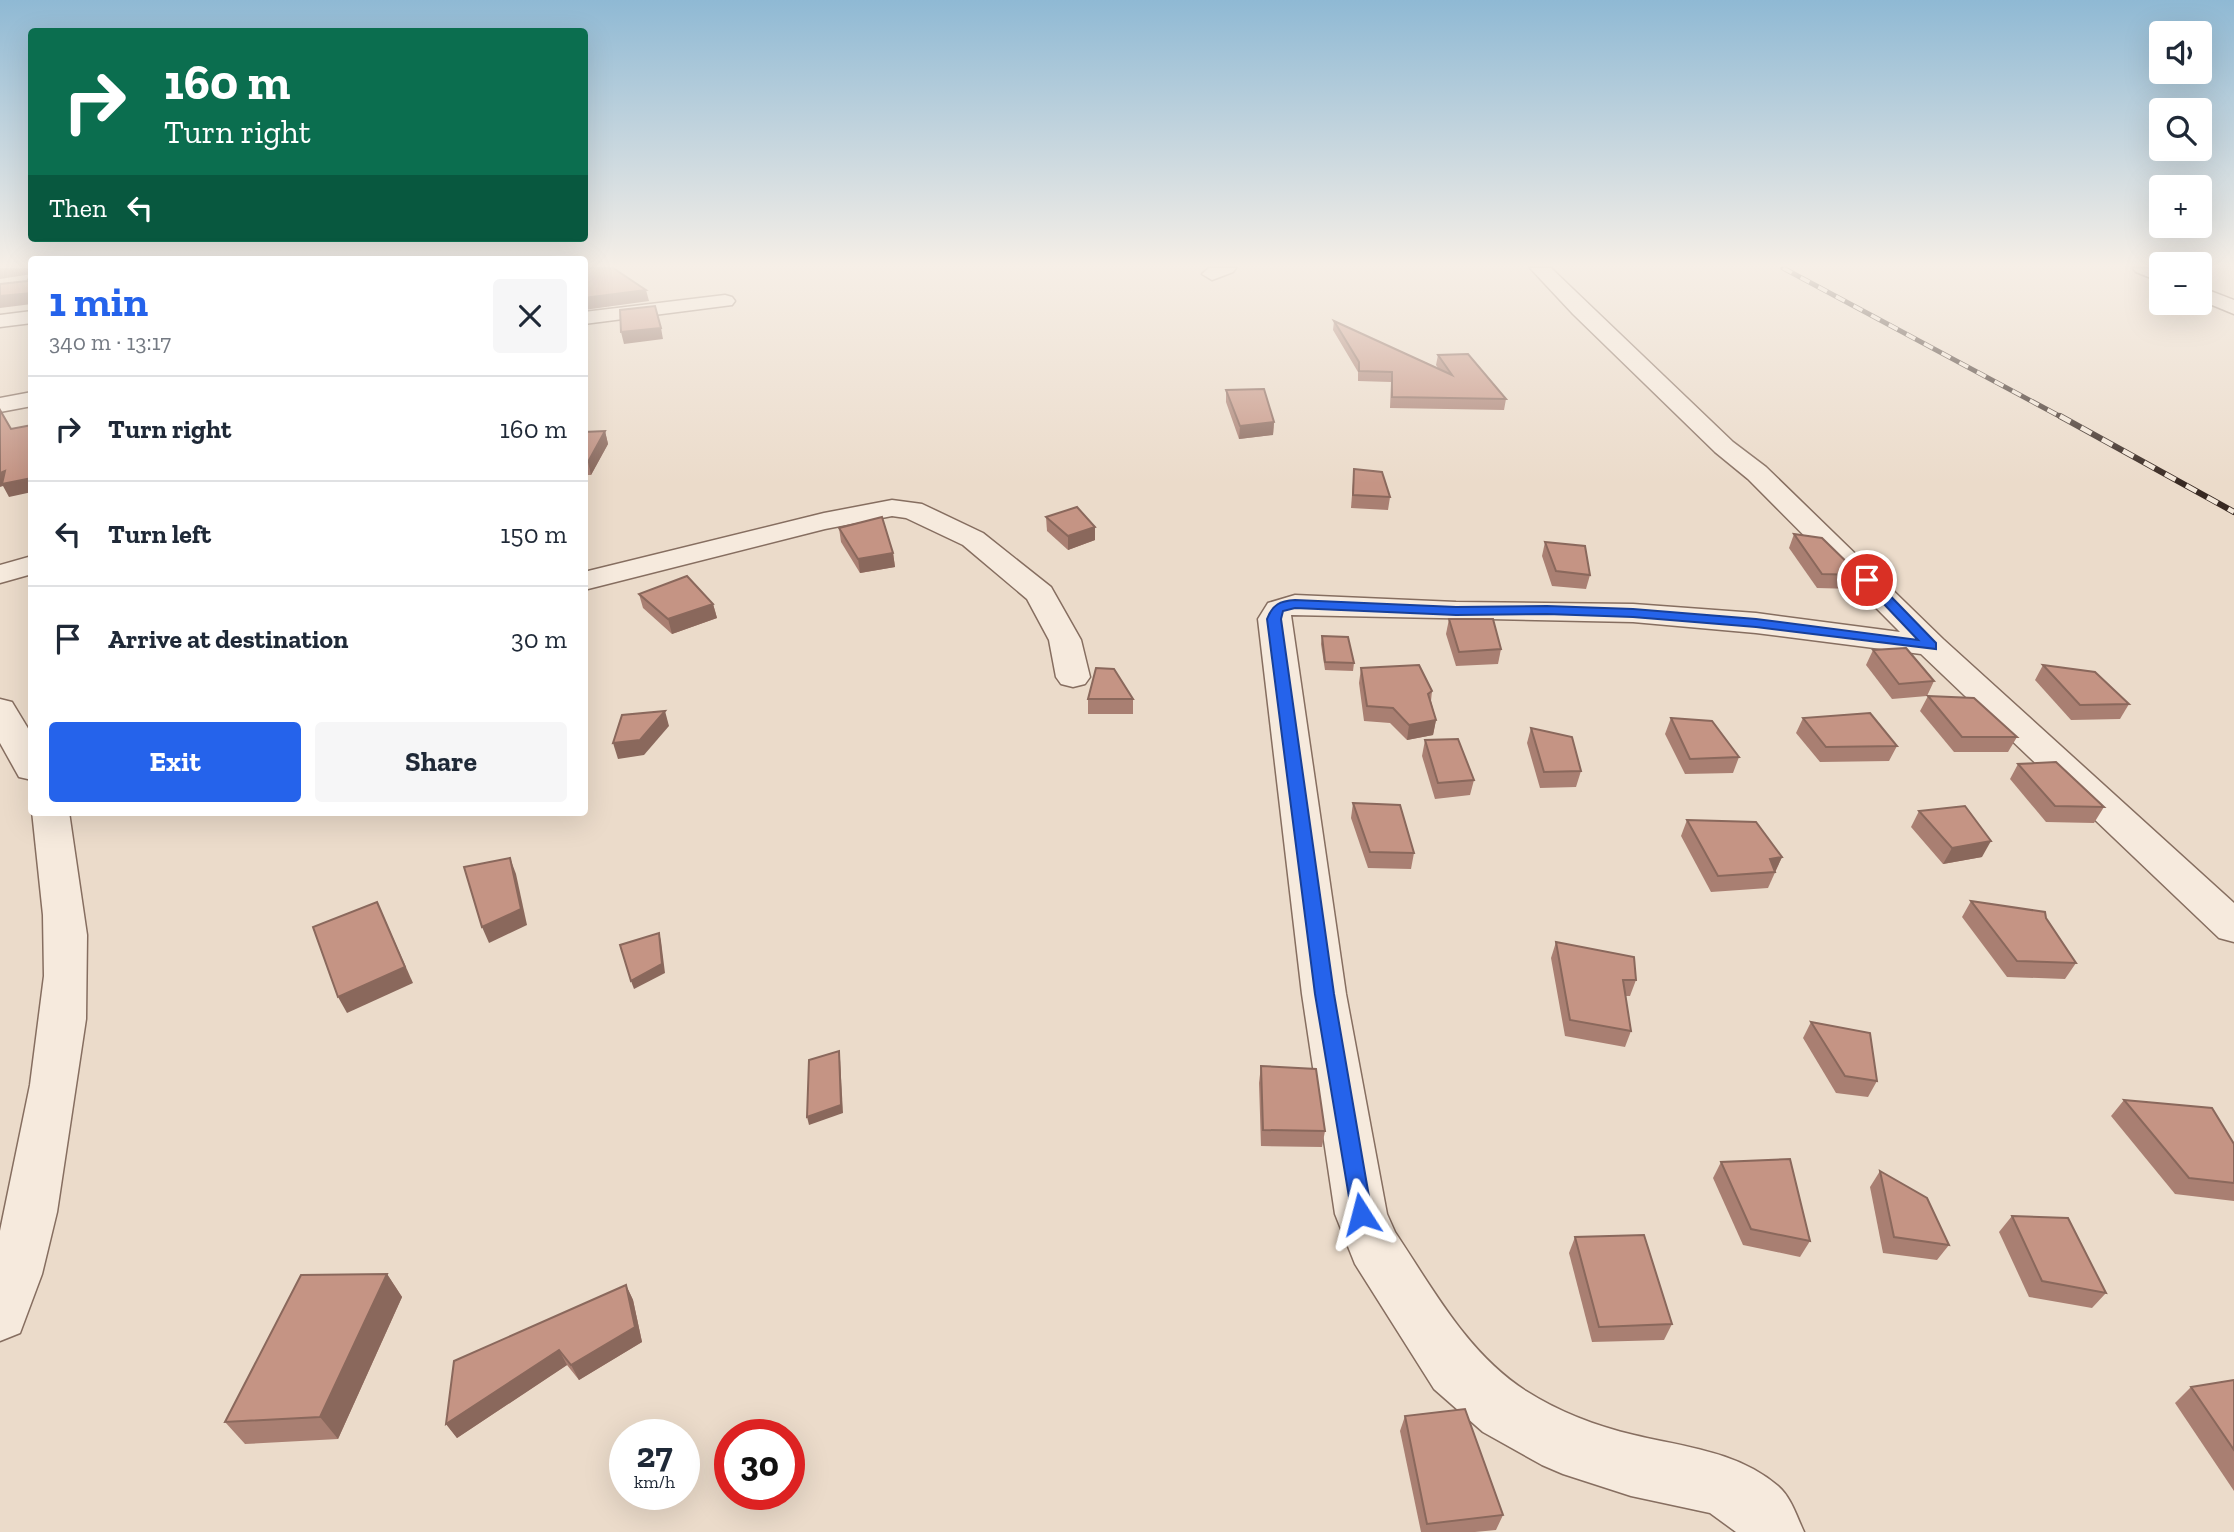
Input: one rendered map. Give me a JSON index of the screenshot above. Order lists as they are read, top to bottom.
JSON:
{
  "page": {
    "map_buttons": ["+", "−"],
    "turn": ["160 m", "Turn right"],
    "then": "Then",
    "heading": ["1 min", "340 m · 13:17"],
    "list": [
      {
        "name": "Turn right",
        "value": "160 m"
      },
      {
        "name": "Turn left",
        "value": "150 m"
      },
      {
        "name": "Arrive at destination",
        "value": "30 m"
      }
    ],
    "buttons": ["Exit", "Share"],
    "speed": "27 km/h",
    "limit": "30"
  }
}
